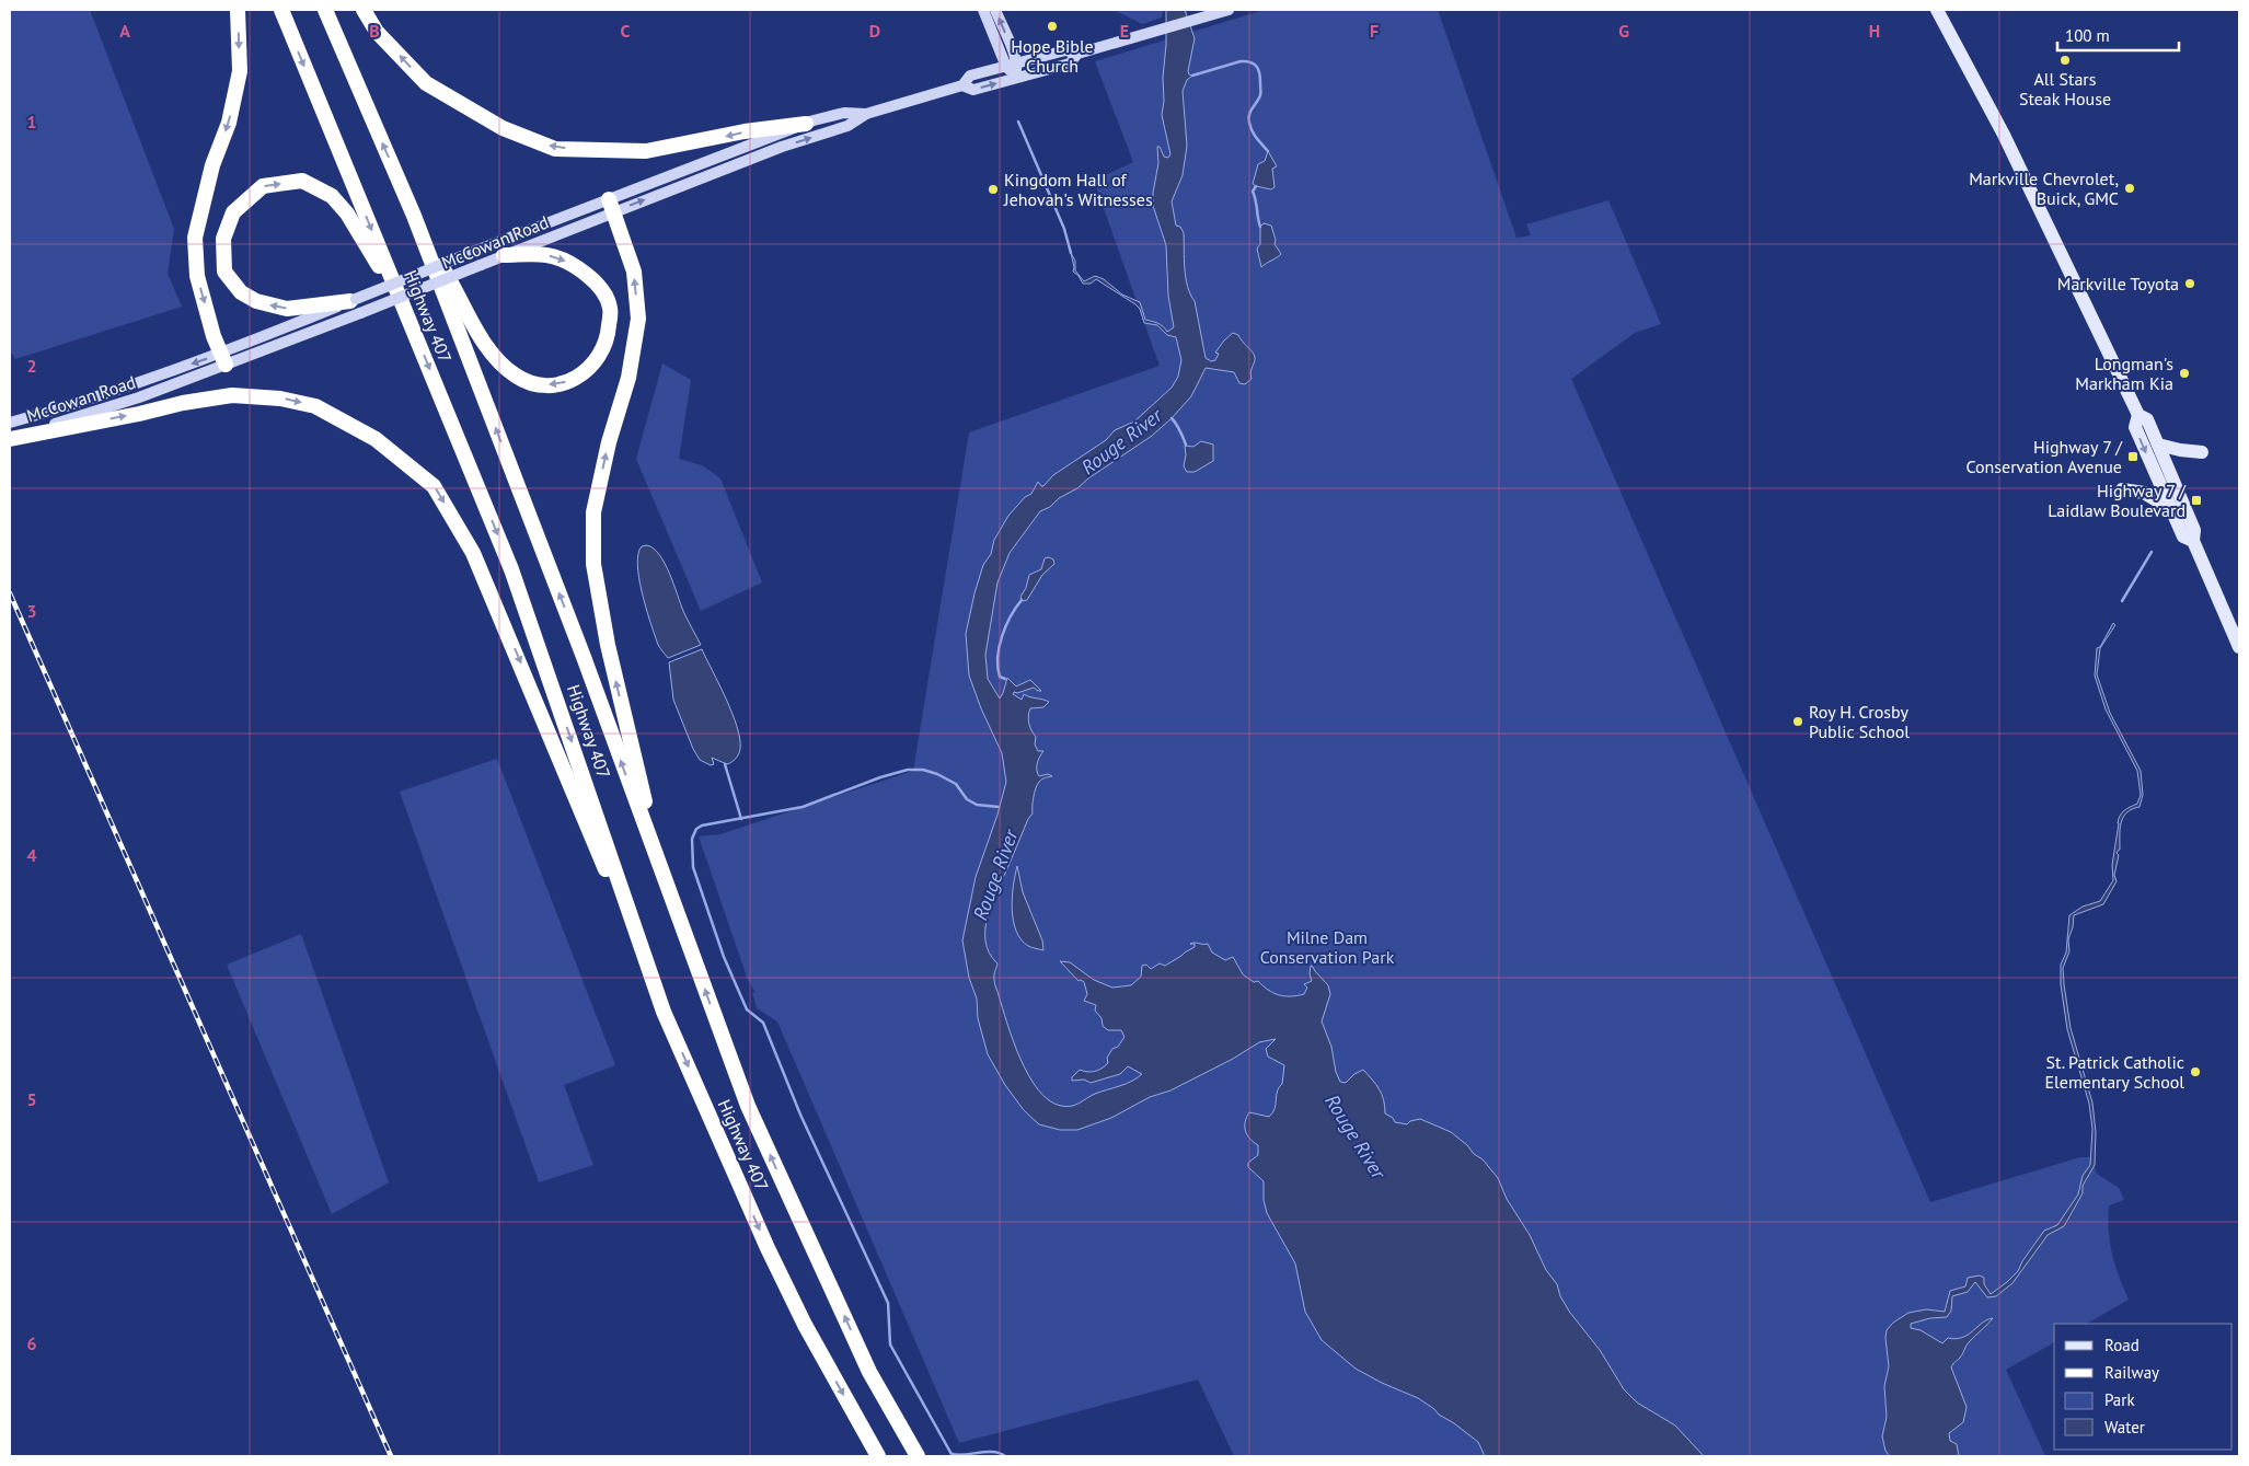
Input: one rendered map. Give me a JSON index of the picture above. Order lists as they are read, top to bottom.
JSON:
{
  "streets": {
    "highway": ["Highway 407"],
    "main road": ["McCowan Road"]
  },
  "water": ["Rouge River"],
  "parks": ["Milne Dam Conservation Park"],
  "places": {
    "other": [
      "Hope Bible Church",
      "All Stars Steak House",
      "Markville Chevrolet, Buick, GMC",
      "Kingdom Hall of Jehovah's Witnesses",
      "Markville Toyota",
      "Longman's Markham Kia",
      "Roy H. Crosby Public School",
      "St. Patrick Catholic Elementary School"
    ],
    "transit": ["Highway 7 / Conservation Avenue", "Highway 7 / Laidlaw Boulevard"]
  },
  "legend": [
    "Road",
    "Railway",
    "Park",
    "Water"
  ],
  "scale_bar": "100 m",
  "grid": {
    "columns": [
      "A",
      "B",
      "C",
      "D",
      "E",
      "F",
      "G",
      "H"
    ],
    "rows": [
      "1",
      "2",
      "3",
      "4",
      "5",
      "6"
    ]
  }
}
